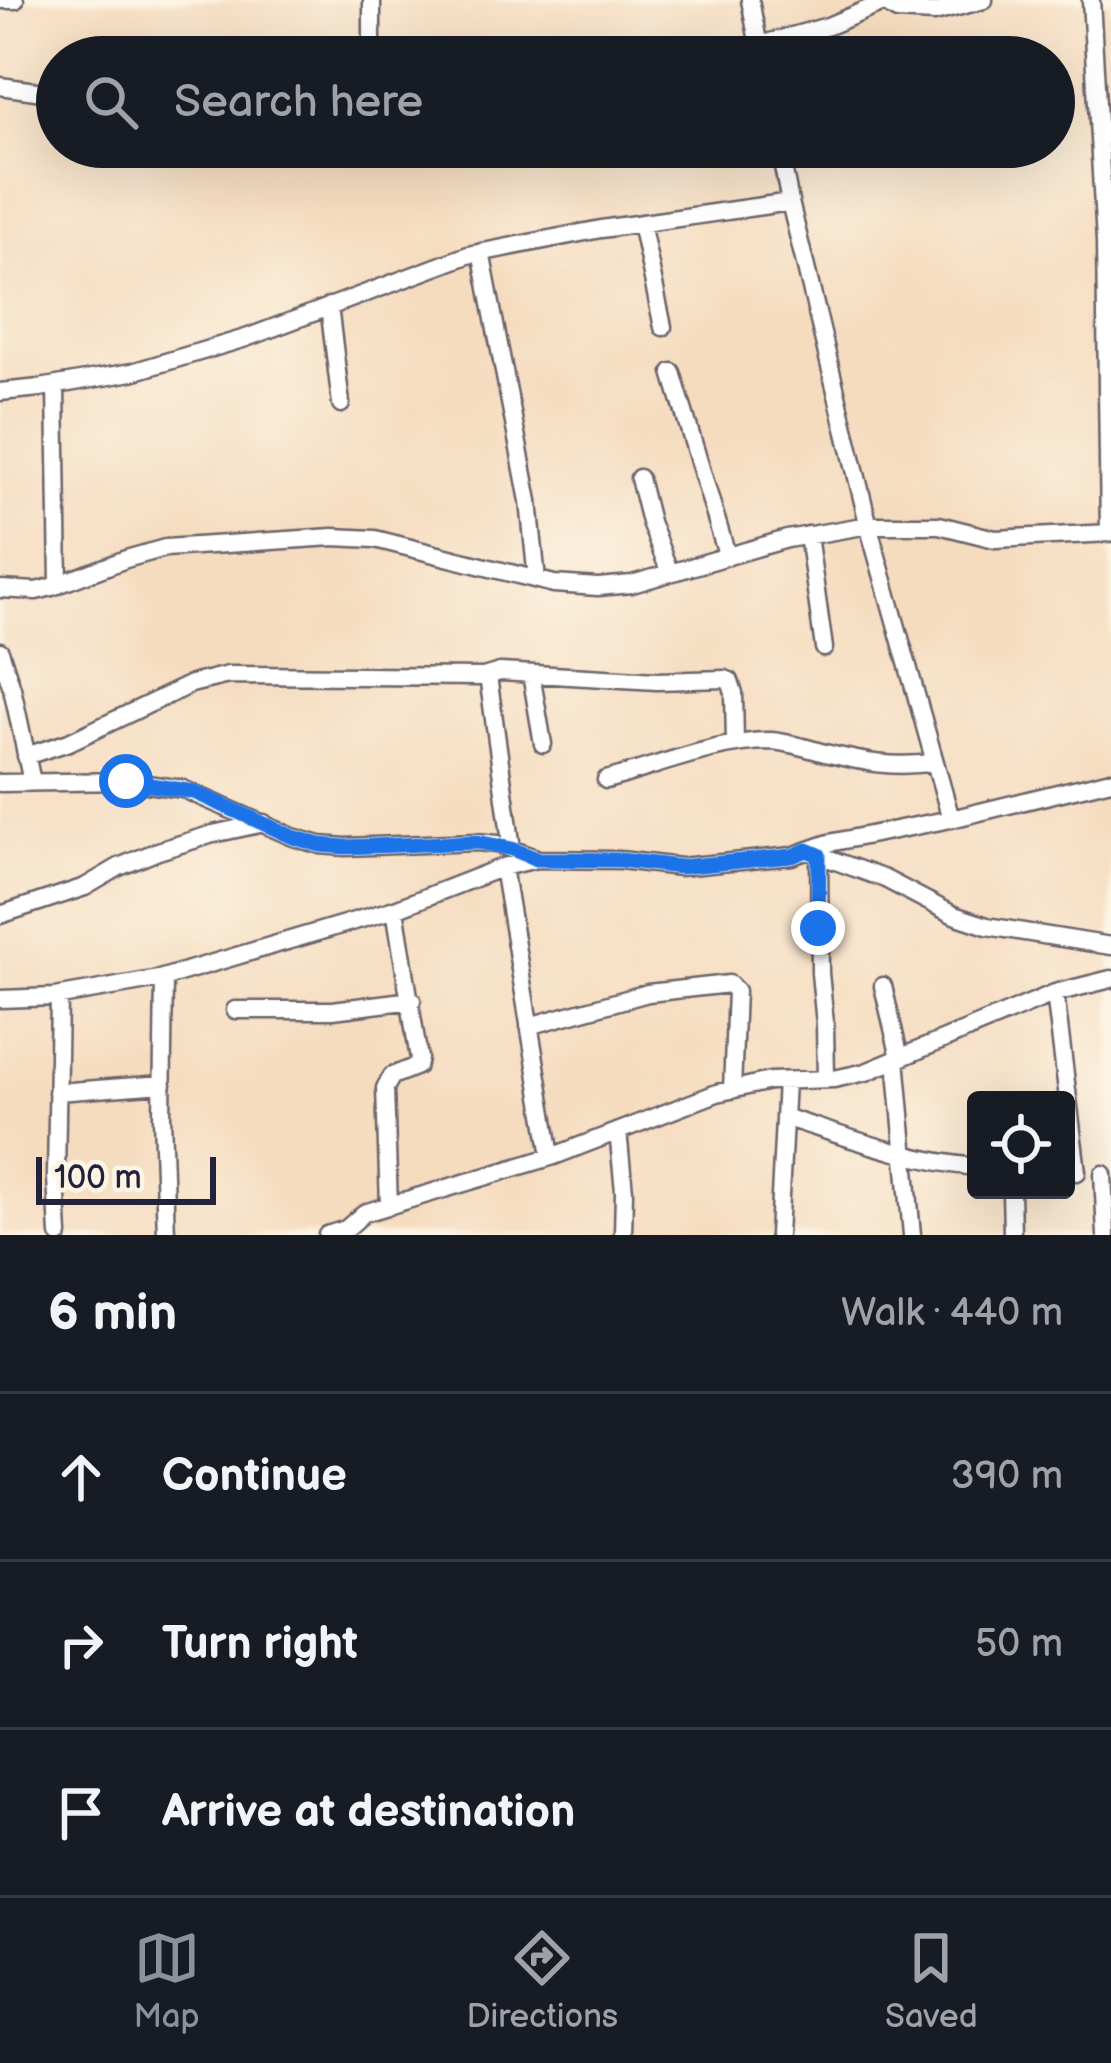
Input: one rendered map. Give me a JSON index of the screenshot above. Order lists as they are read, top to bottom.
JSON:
{
  "scale_bar": "100 m",
  "page": {
    "search": "Search here",
    "scale": "100 m",
    "heading": ["6 min", "Walk · 440 m"],
    "list": [
      ["Continue", "390 m"],
      ["Turn right", "50 m"],
      "Arrive at destination"
    ],
    "nav": ["Map", "Directions", "Saved"]
  }
}
